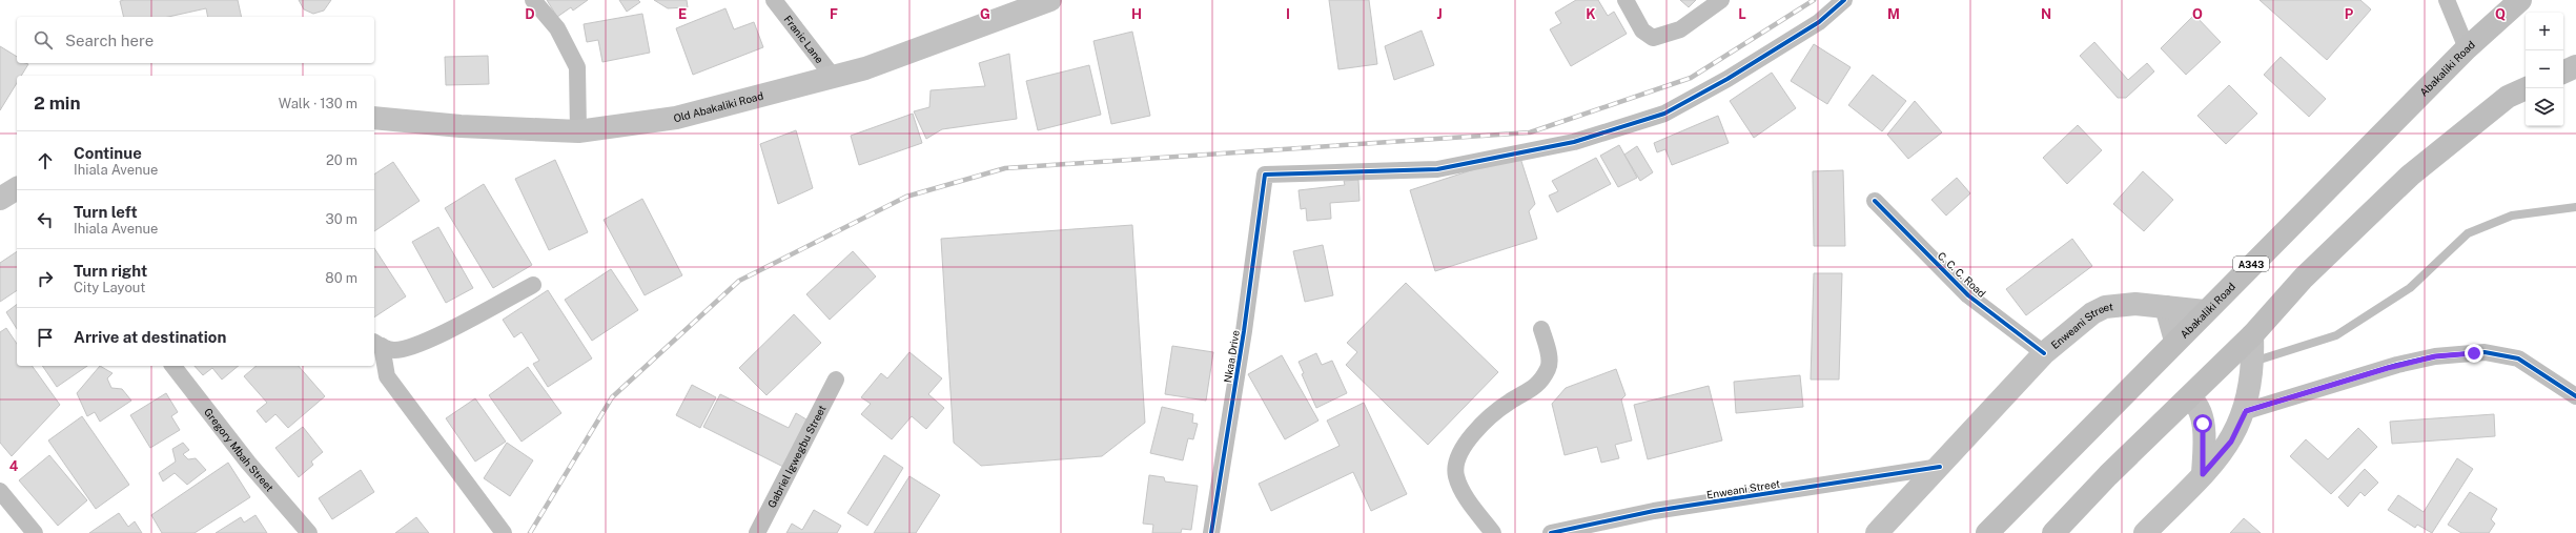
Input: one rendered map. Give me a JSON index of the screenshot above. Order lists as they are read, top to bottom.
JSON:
{
  "streets": {
    "highway": ["Abakaliki Road", "A343"],
    "main road": ["Old Abakaliki Road", "Enweani Street"],
    "street": [
      "Franic Lane",
      "C. C. C. Road",
      "Nkaa Drive",
      "Gregory Mbah Street",
      "Gabriel Igwegbu Street"
    ]
  },
  "crossings": [
    ["Franic Lane", "Old Abakaliki Road"],
    ["Abakaliki Road", "Enweani Street"],
    ["C. C. C. Road", "Enweani Street"]
  ],
  "page": {
    "map_buttons": ["+", "−"],
    "search": "Search here",
    "heading": ["2 min", "Walk · 130 m"],
    "list": [
      ["Continue", "Ihiala Avenue", "20 m"],
      ["Turn left", "Ihiala Avenue", "30 m"],
      ["Turn right", "City Layout", "80 m"],
      "Arrive at destination"
    ]
  },
  "grid": {
    "columns": [
      "D",
      "E",
      "F",
      "G",
      "H",
      "I",
      "J",
      "K",
      "L",
      "M",
      "N",
      "O",
      "P",
      "Q"
    ],
    "rows": ["4"]
  }
}
